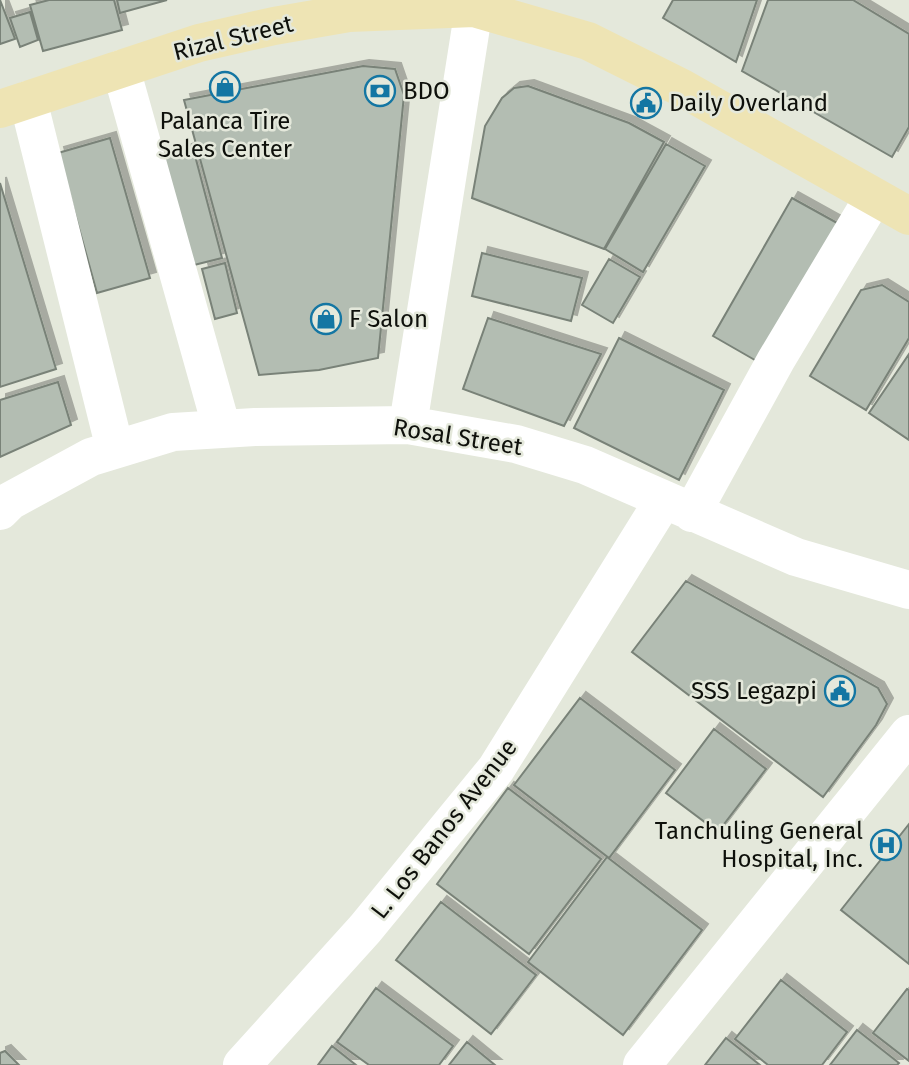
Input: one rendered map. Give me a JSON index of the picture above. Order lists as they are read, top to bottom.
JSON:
{
  "streets": {
    "main road": ["Rizal Street"],
    "street": ["Rosal Street", "L. Los Banos Avenue"]
  },
  "crossings": [
    ["Rizal Street", "L. Los Banos Avenue"],
    ["Rosal Street", "L. Los Banos Avenue"]
  ],
  "places": {
    "shop": ["Palanca Tire Sales Center", "F Salon"],
    "bank": ["BDO"],
    "public building": ["Daily Overland", "SSS Legazpi"],
    "hospital": ["Tanchuling General Hospital, Inc."]
  }
}
